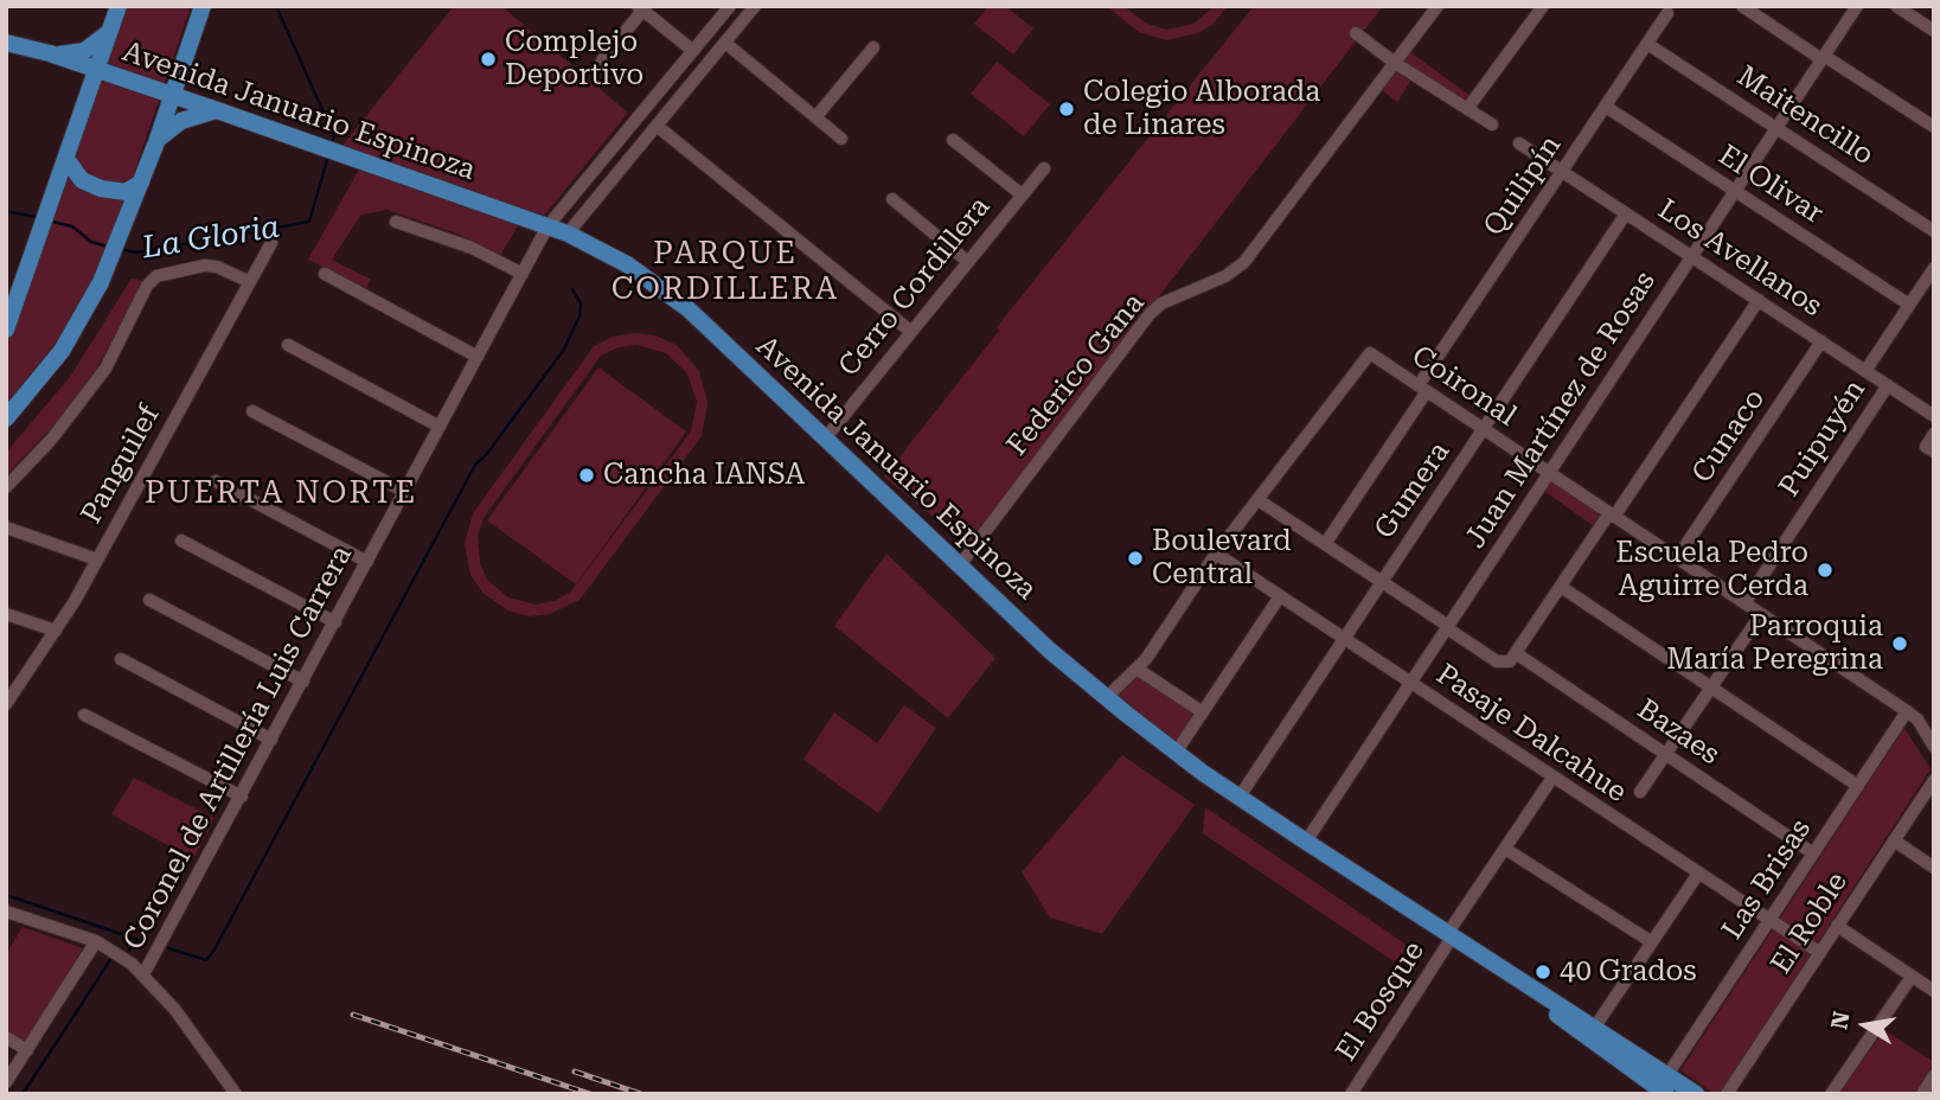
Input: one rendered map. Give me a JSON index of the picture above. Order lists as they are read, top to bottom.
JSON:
{
  "streets": {
    "main road": ["Avenida Januario Espinoza"],
    "street": [
      "Maitencillo",
      "El Olivar",
      "Quilipín",
      "Los Avellanos",
      "Cerro Cordillera",
      "Federico Gana",
      "Coironal",
      "Juan Martínez de Rosas",
      "Cunaco",
      "Puipuyén",
      "Panguilef",
      "Gumera",
      "Bazaes",
      "Pasaje Dalcahue",
      "Coronel de Artillería Luis Carrera",
      "Las Brisas",
      "El Roble",
      "El Bosque"
    ]
  },
  "crossings": [
    ["Avenida Januario Espinoza", "Cerro Cordillera"],
    ["Avenida Januario Espinoza", "Federico Gana"],
    ["Avenida Januario Espinoza", "Juan Martínez de Rosas"],
    ["Avenida Januario Espinoza", "Gumera"],
    ["Avenida Januario Espinoza", "Coronel de Artillería Luis Carrera"],
    ["Avenida Januario Espinoza", "Las Brisas"],
    ["Avenida Januario Espinoza", "El Bosque"],
    ["Maitencillo", "Quilipín"],
    ["Maitencillo", "Juan Martínez de Rosas"],
    ["El Olivar", "Quilipín"],
    ["El Olivar", "Juan Martínez de Rosas"],
    ["Quilipín", "Los Avellanos"],
    ["Quilipín", "Coironal"],
    ["Los Avellanos", "Juan Martínez de Rosas"],
    ["Los Avellanos", "Cunaco"],
    ["Los Avellanos", "Puipuyén"],
    ["Los Avellanos", "Gumera"],
    ["Coironal", "Juan Martínez de Rosas"],
    ["Coironal", "Cunaco"],
    ["Coironal", "Puipuyén"],
    ["Coironal", "Gumera"],
    ["Coironal", "Las Brisas"],
    ["Juan Martínez de Rosas", "Pasaje Dalcahue"],
    ["Gumera", "Pasaje Dalcahue"],
    ["Bazaes", "Las Brisas"],
    ["Pasaje Dalcahue", "Las Brisas"],
    ["Pasaje Dalcahue", "El Roble"],
    ["Pasaje Dalcahue", "El Bosque"]
  ],
  "districts": ["PARQUE CORDILLERA", "PUERTA NORTE"],
  "water": ["La Gloria"],
  "places": [
    "Complejo Deportivo",
    "Colegio Alborada de Linares",
    "Cancha IANSA",
    "Boulevard Central",
    "Escuela Pedro Aguirre Cerda",
    "Parroquia María Peregrina",
    "40 Grados"
  ],
  "north": "left"
}
